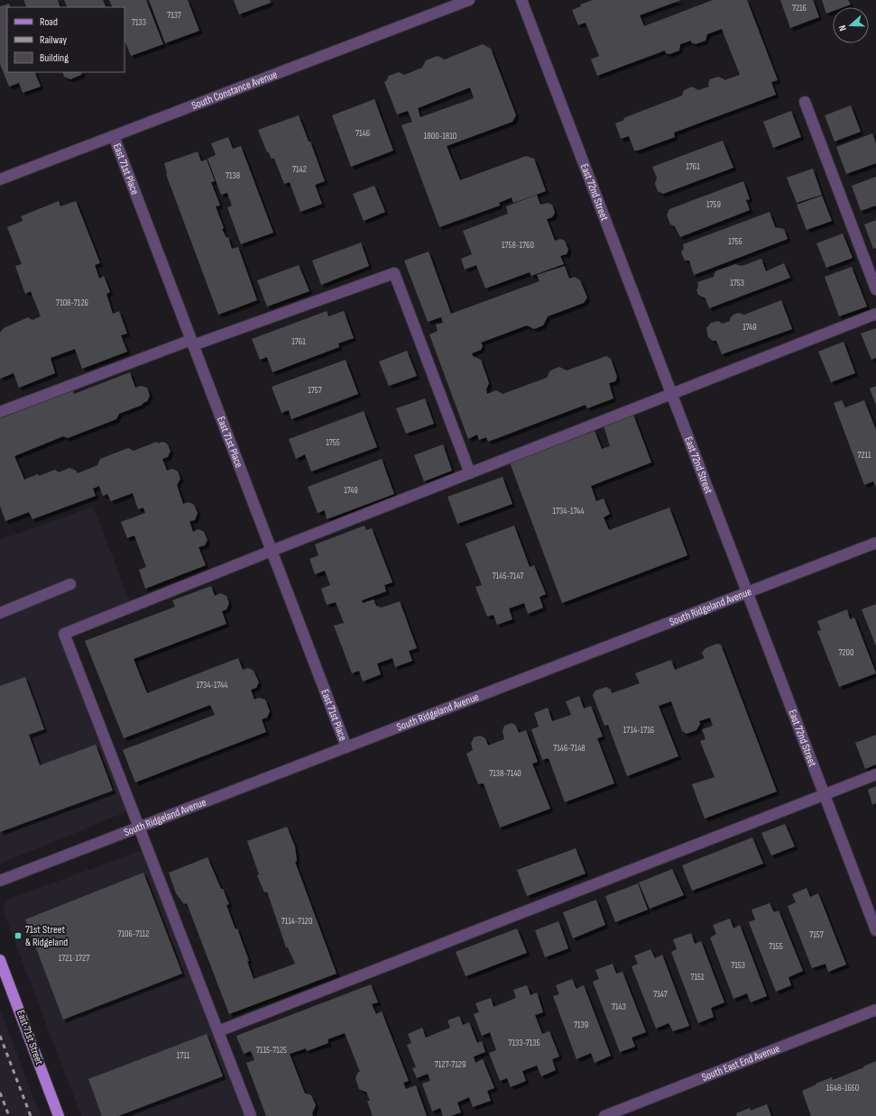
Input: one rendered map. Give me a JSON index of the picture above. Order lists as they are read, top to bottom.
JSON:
{
  "streets": {
    "main road": ["East 71st Street"],
    "street": [
      "South Constance Avenue",
      "East 71st Place",
      "East 72nd Street",
      "South Ridgeland Avenue",
      "South East End Avenue"
    ]
  },
  "crossings": [
    ["South Constance Avenue", "East 71st Place"],
    ["East 71st Place", "South Ridgeland Avenue"],
    ["East 72nd Street", "South Ridgeland Avenue"]
  ],
  "places": {
    "transit": ["71st Street & Ridgeland"]
  },
  "house_numbers": [
    "7216",
    "7137",
    "7133",
    "7146",
    "1800-1810",
    "1761",
    "7142",
    "7138",
    "1759",
    "1755",
    "1758-1760",
    "1753",
    "7108-7126",
    "1749",
    "1761",
    "1757",
    "1755",
    "7211",
    "1749",
    "1734-1744",
    "7145-7147",
    "7200",
    "1734-1744",
    "1714-1716",
    "7146-7148",
    "7138-7140",
    "7114-7120",
    "7106-7112",
    "7157",
    "7155",
    "1721-1727",
    "7153",
    "7151",
    "7147",
    "7143",
    "7139",
    "7133-7135",
    "7115-7125",
    "1711",
    "7127-7129",
    "1648-1650"
  ],
  "legend": ["Road", "Railway", "Building"],
  "north": "left"
}
